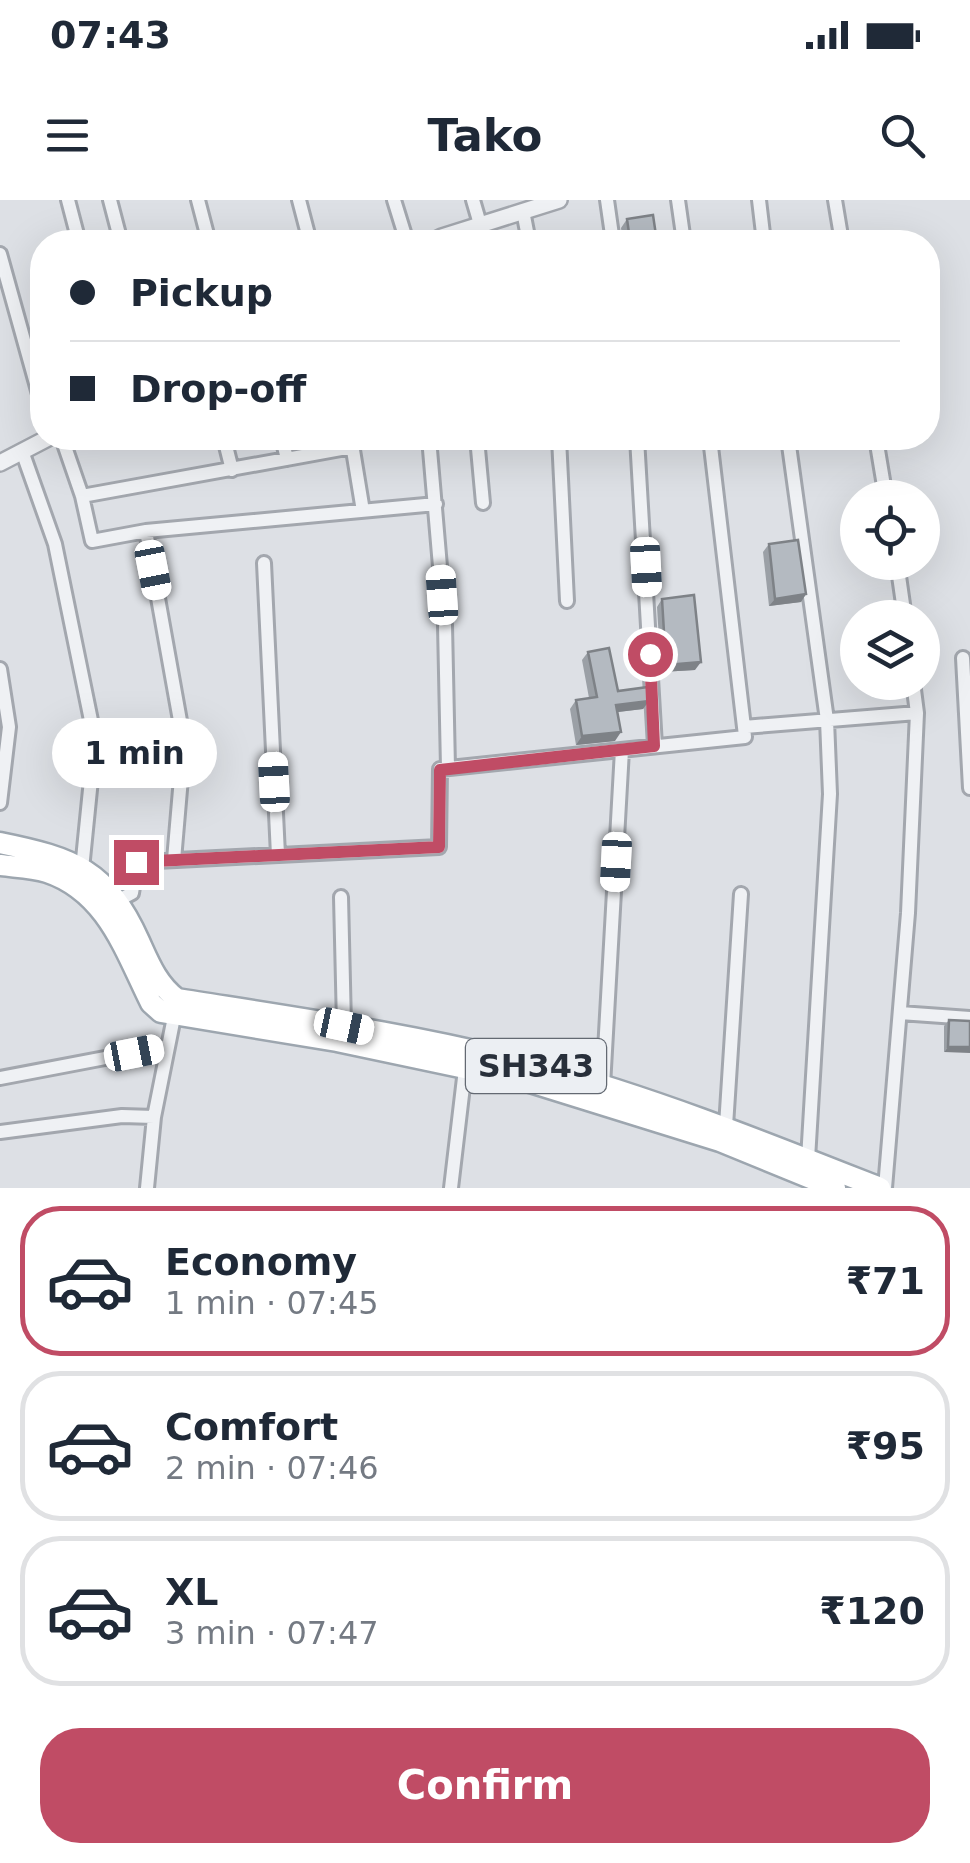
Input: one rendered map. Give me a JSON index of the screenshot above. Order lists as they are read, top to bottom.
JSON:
{
  "streets": {
    "main road": ["SH343"]
  },
  "page": {
    "status": "07:43",
    "header": "Tako",
    "banner": ["Pickup", "Drop-off"],
    "bubble": "1 min",
    "list": [
      {
        "name": "Economy",
        "note": "1 min · 07:45",
        "value": "₹71"
      },
      {
        "name": "Comfort",
        "note": "2 min · 07:46",
        "value": "₹95"
      },
      {
        "name": "XL",
        "note": "3 min · 07:47",
        "value": "₹120"
      }
    ],
    "buttons": "Confirm"
  }
}
